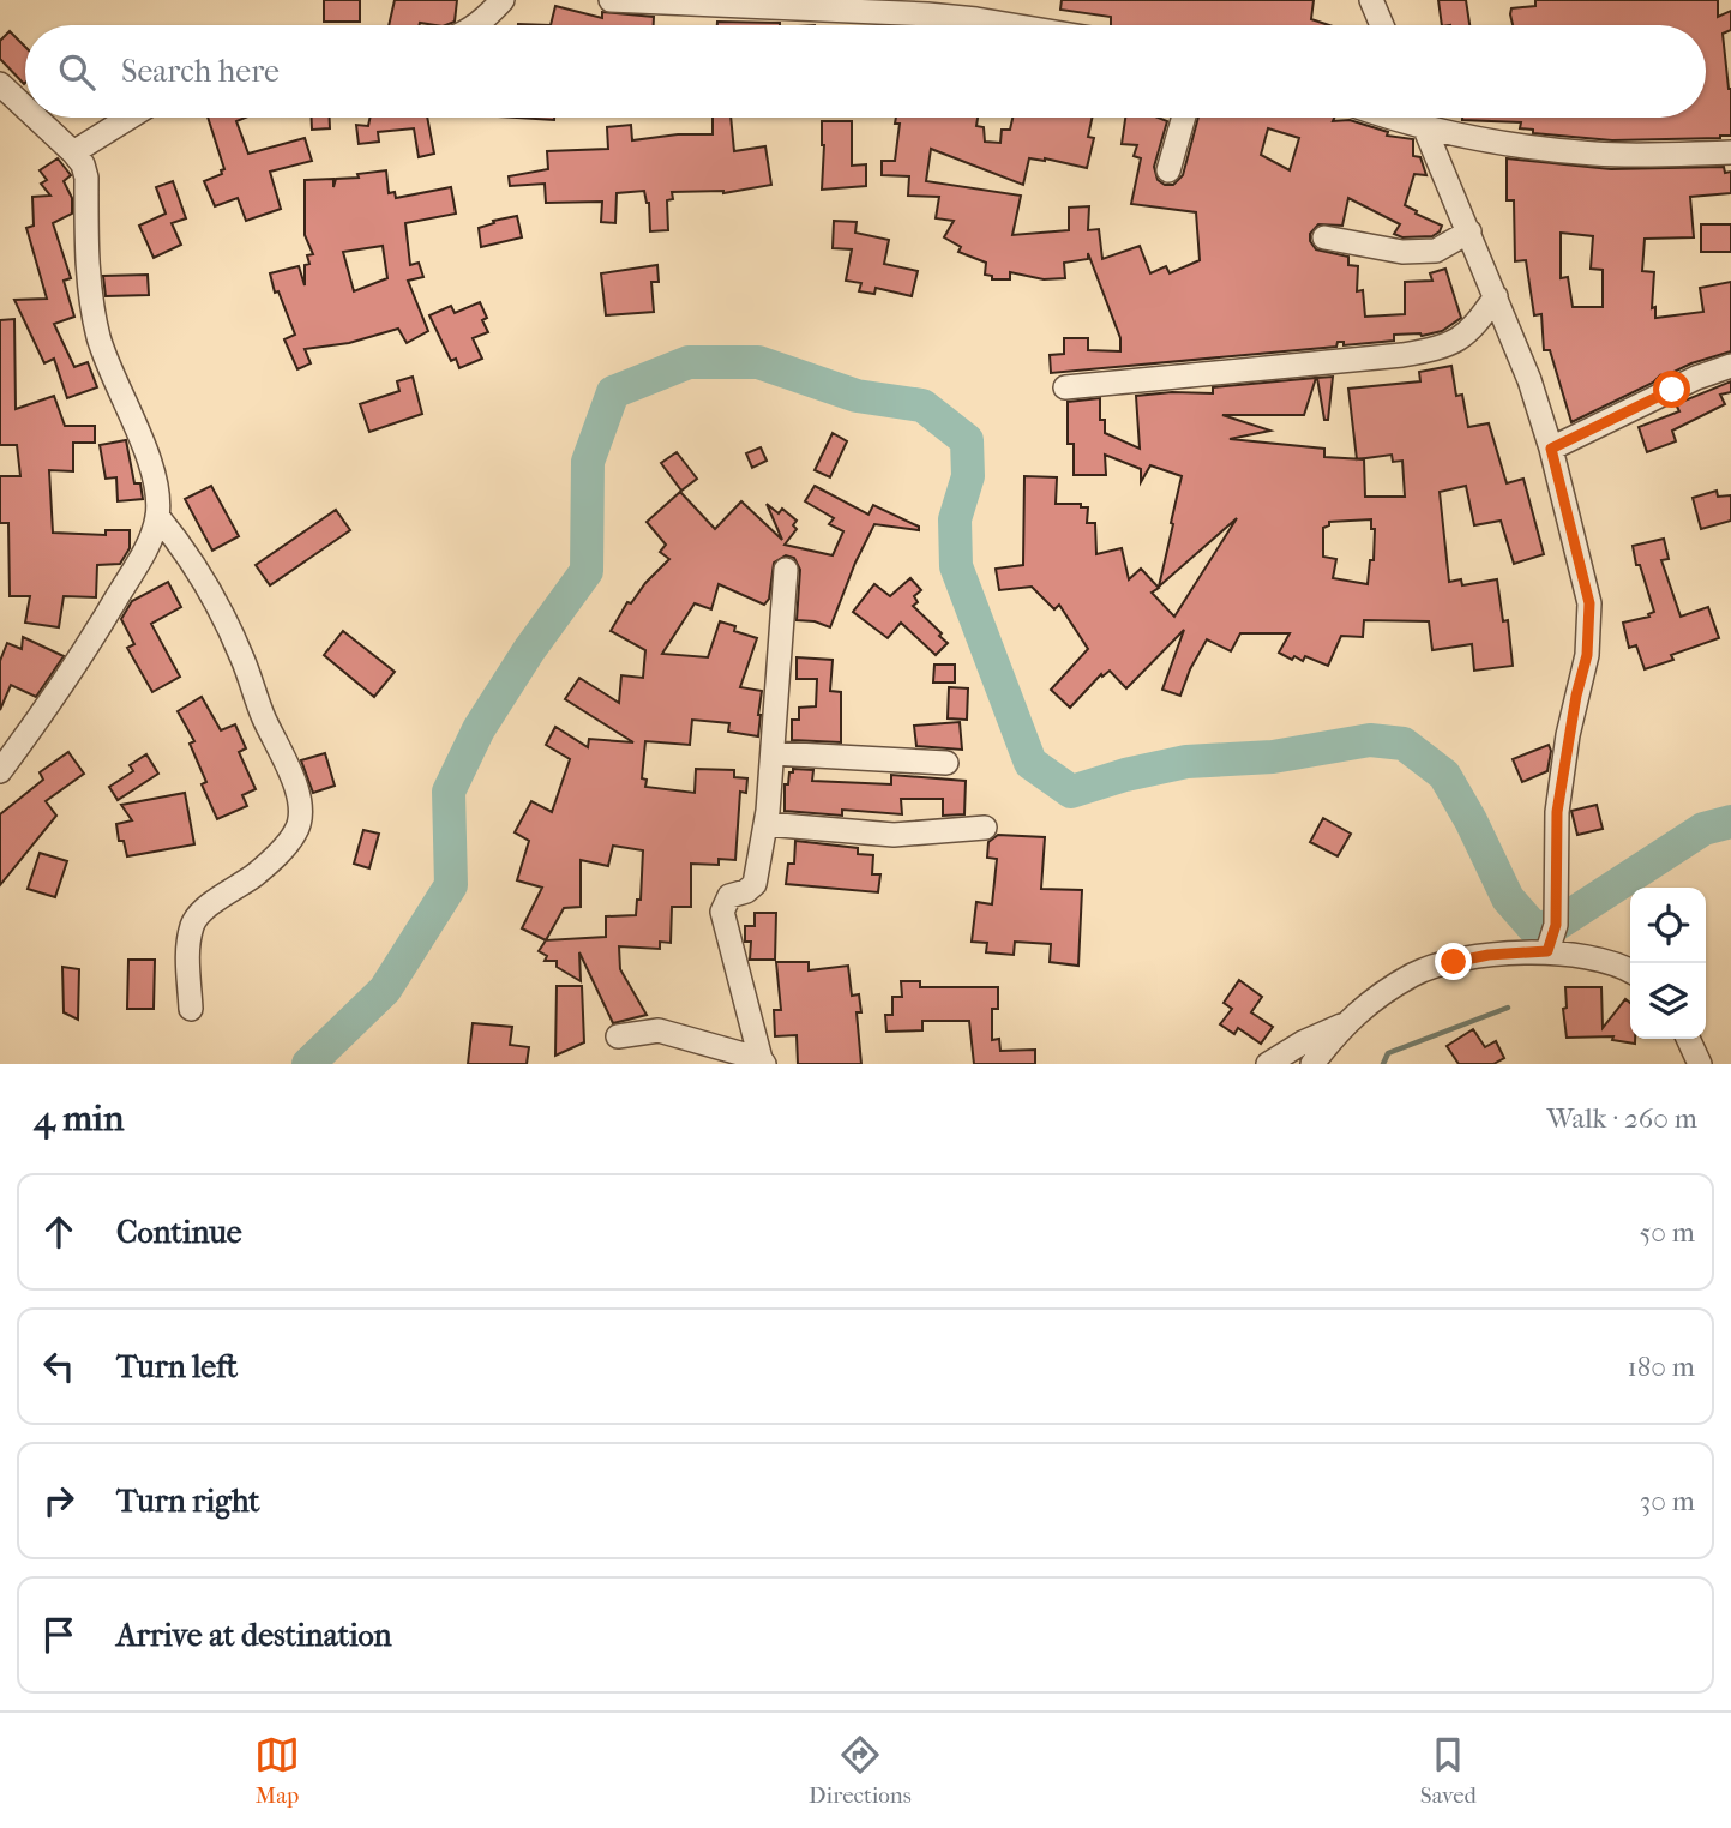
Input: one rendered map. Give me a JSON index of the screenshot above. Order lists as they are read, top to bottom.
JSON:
{
  "page": {
    "search": "Search here",
    "heading": ["4 min", "Walk · 260 m"],
    "list": [
      ["Continue", "50 m"],
      ["Turn left", "180 m"],
      ["Turn right", "30 m"],
      "Arrive at destination"
    ],
    "nav": ["Map", "Directions", "Saved"]
  }
}
